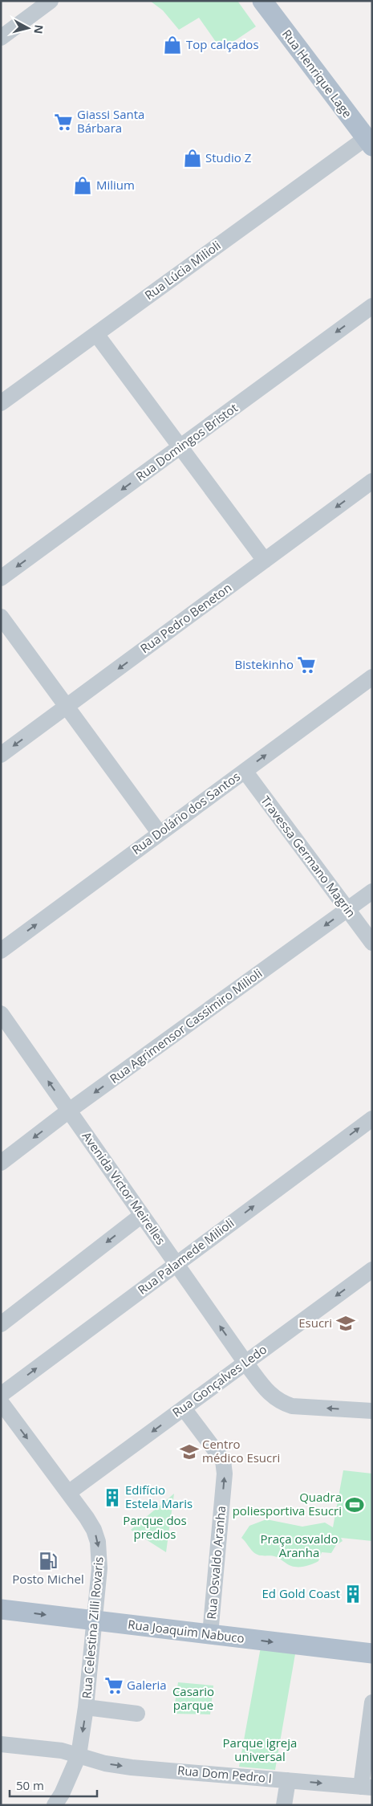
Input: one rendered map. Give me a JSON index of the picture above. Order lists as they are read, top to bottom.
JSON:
{
  "streets": {
    "main road": ["Rua Henrique Lage", "Rua Joaquim Nabuco"],
    "street": [
      "Rua Lúcia Milioli",
      "Rua Domingos Bristot",
      "Rua Pedro Beneton",
      "Rua Dolário dos Santos",
      "Travessa Germano Magrin",
      "Rua Agrimensor Cassimiro Milioli",
      "Avenida Victor Meirelles",
      "Rua Palamede Milioli",
      "Rua Gonçalves Ledo",
      "Rua Osvaldo Aranha",
      "Rua Celestina Zilli Rovaris",
      "Rua Dom Pedro I"
    ]
  },
  "crossings": [
    ["Rua Henrique Lage", "Rua Lúcia Milioli"],
    ["Rua Dolário dos Santos", "Travessa Germano Magrin"],
    ["Travessa Germano Magrin", "Rua Agrimensor Cassimiro Milioli"],
    ["Rua Agrimensor Cassimiro Milioli", "Avenida Victor Meirelles"],
    ["Avenida Victor Meirelles", "Rua Palamede Milioli"],
    ["Avenida Victor Meirelles", "Rua Gonçalves Ledo"],
    ["Rua Gonçalves Ledo", "Rua Osvaldo Aranha"],
    ["Rua Gonçalves Ledo", "Rua Celestina Zilli Rovaris"],
    ["Rua Osvaldo Aranha", "Rua Joaquim Nabuco"],
    ["Rua Celestina Zilli Rovaris", "Rua Joaquim Nabuco"],
    ["Rua Celestina Zilli Rovaris", "Rua Dom Pedro I"]
  ],
  "one_way": [
    "Rua Domingos Bristot",
    "Rua Pedro Beneton",
    "Rua Dolário dos Santos",
    "Rua Agrimensor Cassimiro Milioli",
    "Avenida Victor Meirelles",
    "Rua Gonçalves Ledo",
    "Rua Osvaldo Aranha",
    "Rua Celestina Zilli Rovaris",
    "Rua Joaquim Nabuco",
    "Rua Dom Pedro I"
  ],
  "parks": [
    "Parque dos predios",
    "Praça osvaldo Aranha",
    "Casario parque",
    "Parque igreja universal"
  ],
  "places": {
    "shop": ["Top calçados", "Studio Z", "Milium"],
    "supermarket": ["Giassi Santa Bárbara", "Bistekinho", "Galeria"],
    "school or university": ["Esucri", "Centro médico Esucri"],
    "building": ["Edifício Estela Maris", "Ed Gold Coast"],
    "sports": ["Quadra poliesportiva Esucri"],
    "fuel station": ["Posto Michel"]
  },
  "scale_bar": "50 m",
  "north": "right"
}
